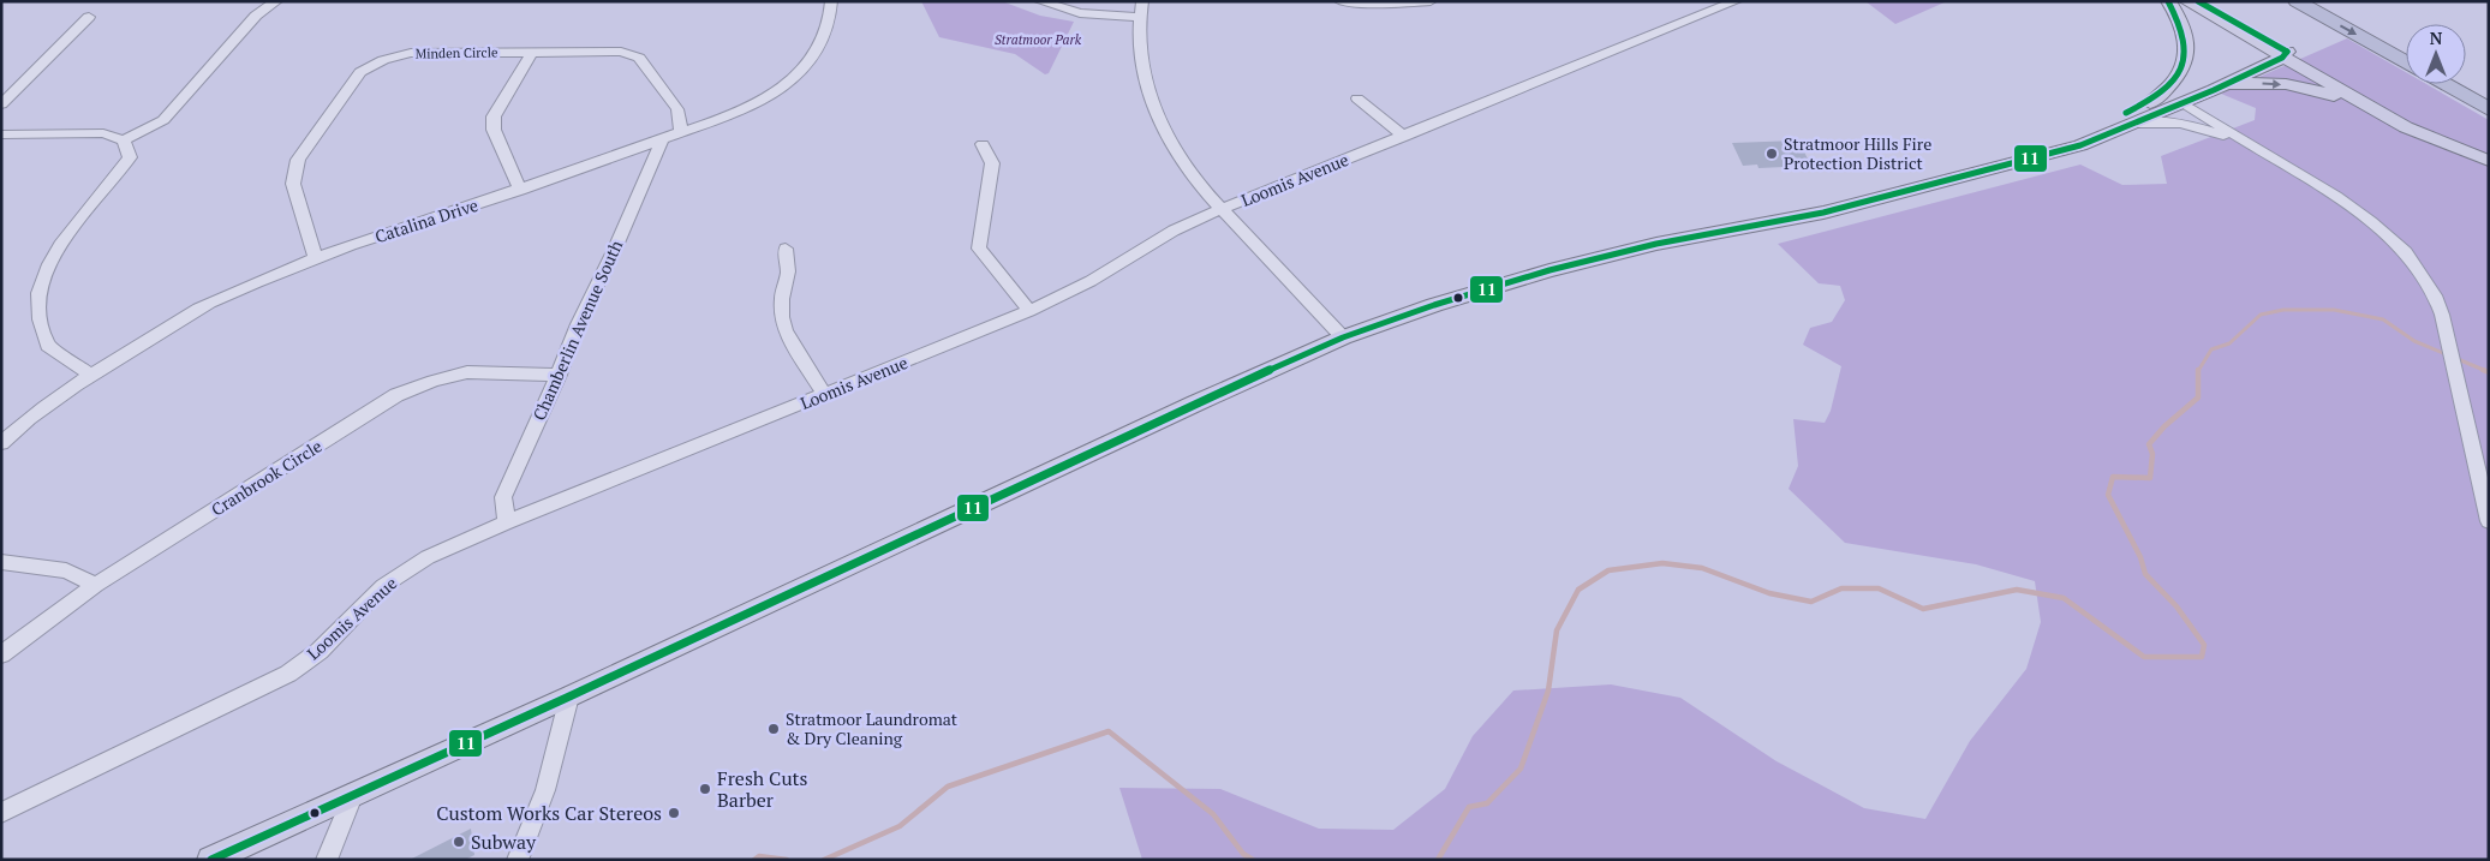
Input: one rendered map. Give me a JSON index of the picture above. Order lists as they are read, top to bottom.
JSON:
{
  "streets": {
    "street": [
      "Minden Circle",
      "Loomis Avenue",
      "Catalina Drive",
      "Chamberlin Avenue South",
      "Cranbrook Circle"
    ]
  },
  "crossings": [
    ["Minden Circle", "Catalina Drive"],
    ["Loomis Avenue", "Chamberlin Avenue South"],
    ["Catalina Drive", "Chamberlin Avenue South"],
    ["Chamberlin Avenue South", "Cranbrook Circle"]
  ],
  "parks": ["Stratmoor Park"],
  "places": [
    "Stratmoor Hills Fire Protection District",
    "Stratmoor Laundromat & Dry Cleaning",
    "Fresh Cuts Barber",
    "Custom Works Car Stereos",
    "Subway"
  ],
  "lines": ["transit line 11"],
  "north": "top"
}
